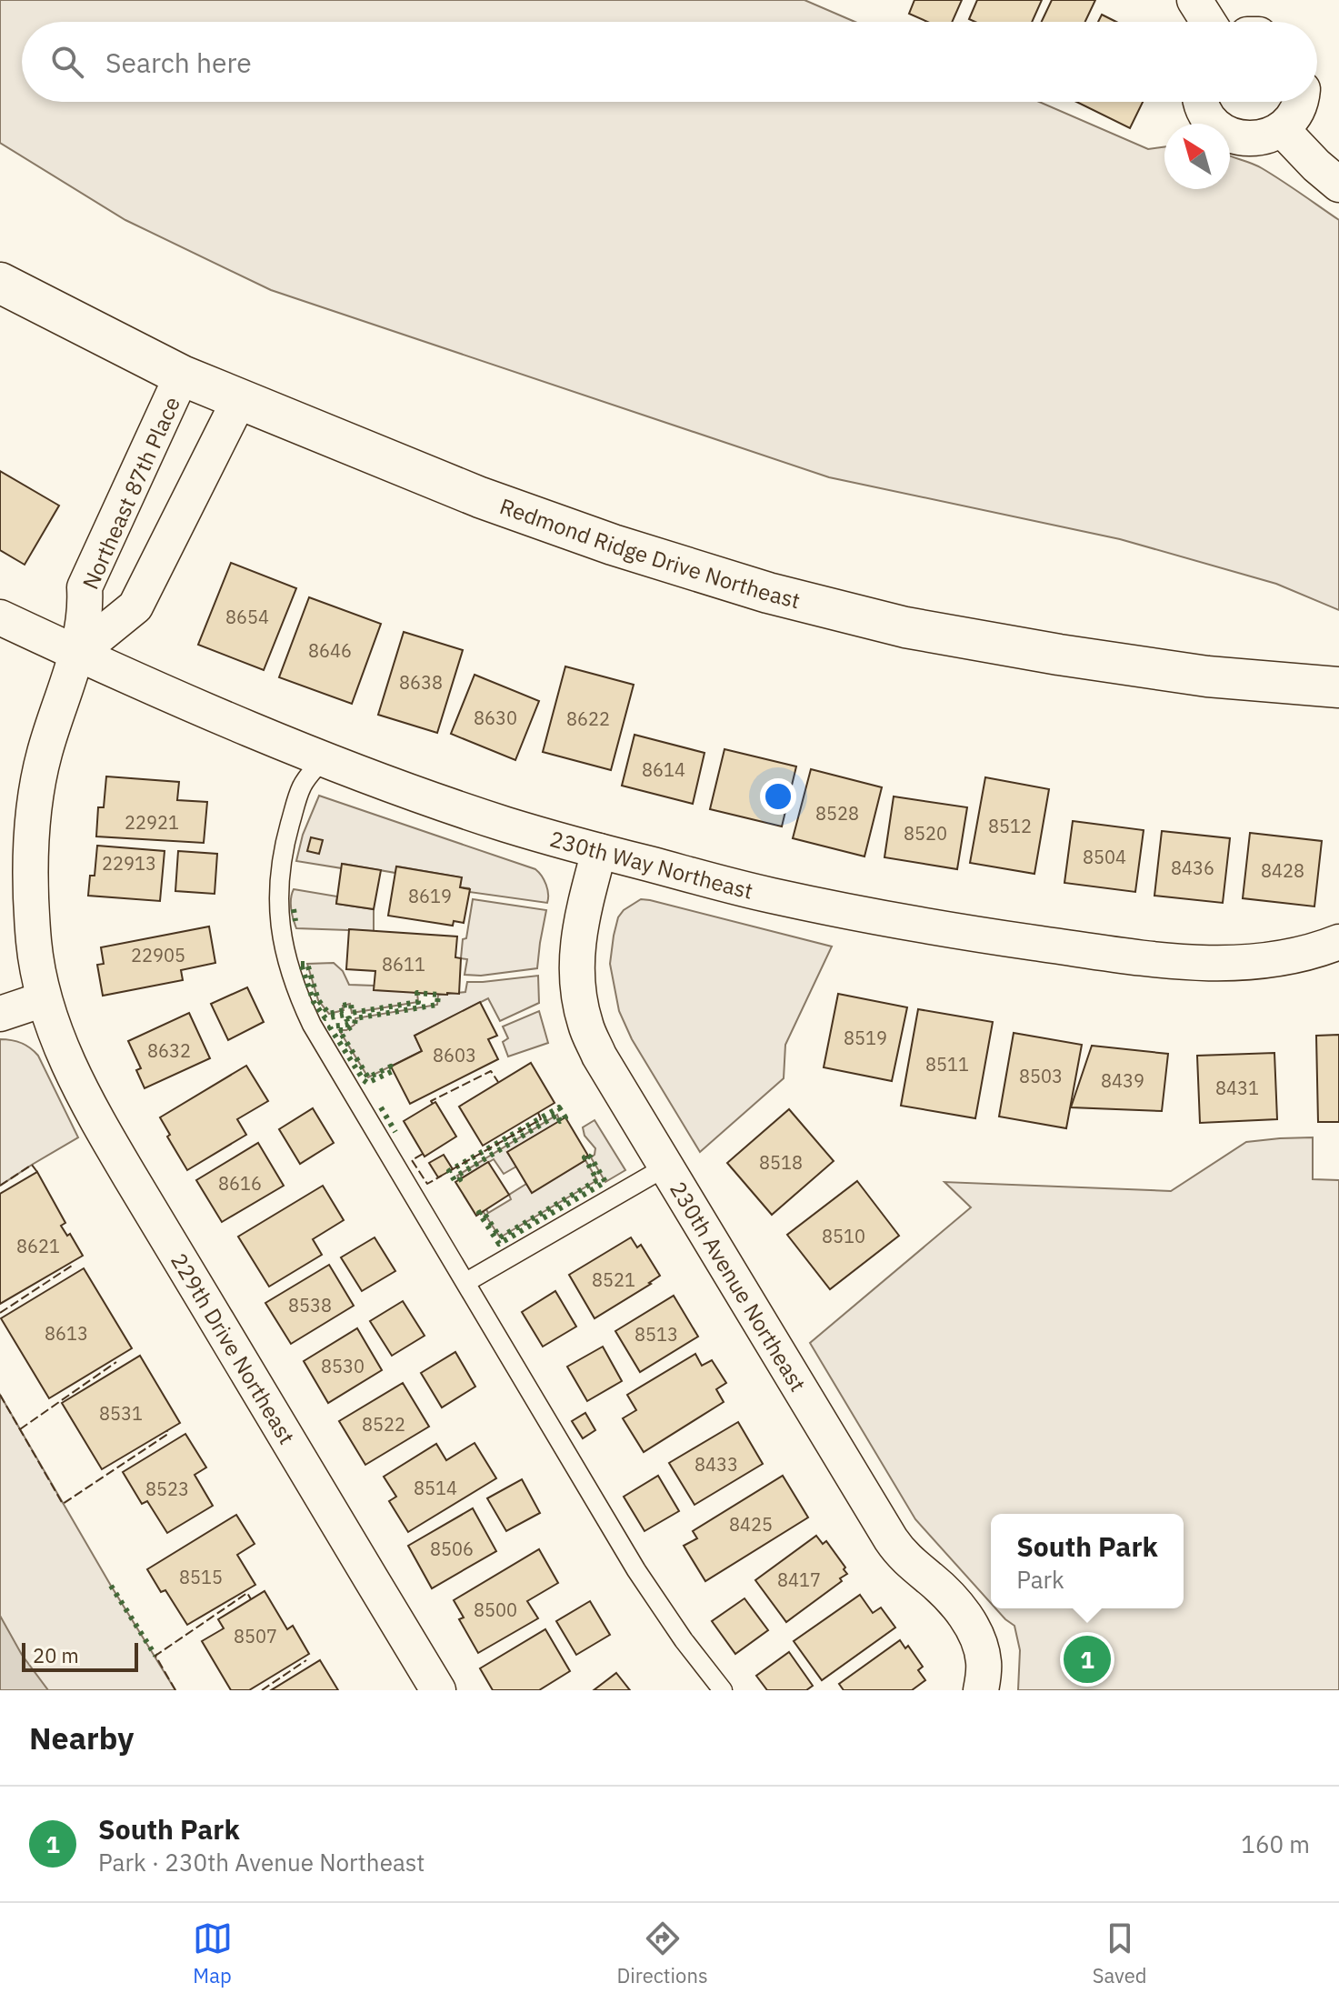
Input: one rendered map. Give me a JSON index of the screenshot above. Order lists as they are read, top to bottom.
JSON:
{
  "streets": {
    "street": [
      "Northeast 87th Place",
      "Redmond Ridge Drive Northeast",
      "230th Way Northeast",
      "230th Avenue Northeast",
      "229th Drive Northeast"
    ]
  },
  "crossings": [
    ["Northeast 87th Place", "Redmond Ridge Drive Northeast"],
    ["Northeast 87th Place", "230th Way Northeast"],
    ["Northeast 87th Place", "229th Drive Northeast"],
    ["230th Way Northeast", "230th Avenue Northeast"]
  ],
  "house_numbers": [
    "8654",
    "8646",
    "8638",
    "8630",
    "8622",
    "8614",
    "8528",
    "22921",
    "8512",
    "8520",
    "8504",
    "22913",
    "8436",
    "8428",
    "8619",
    "22905",
    "8611",
    "8519",
    "8632",
    "8603",
    "8511",
    "8503",
    "8439",
    "8431",
    "8518",
    "8616",
    "8510",
    "8621",
    "8521",
    "8538",
    "8613",
    "8513",
    "8530",
    "8531",
    "8522",
    "8433",
    "8514",
    "8523",
    "8425",
    "8506",
    "8515",
    "8417",
    "8500",
    "8507"
  ],
  "scale_bar": "20 m",
  "north": "top left",
  "page": {
    "search": "Search here",
    "popup": ["South Park", "Park"],
    "pins": "1",
    "scale": "20 m",
    "heading": "Nearby",
    "list": [
      {
        "mark": "1",
        "name": "South Park",
        "note": "Park · 230th Avenue Northeast",
        "value": "160 m"
      }
    ],
    "nav": ["Map", "Directions", "Saved"]
  }
}
